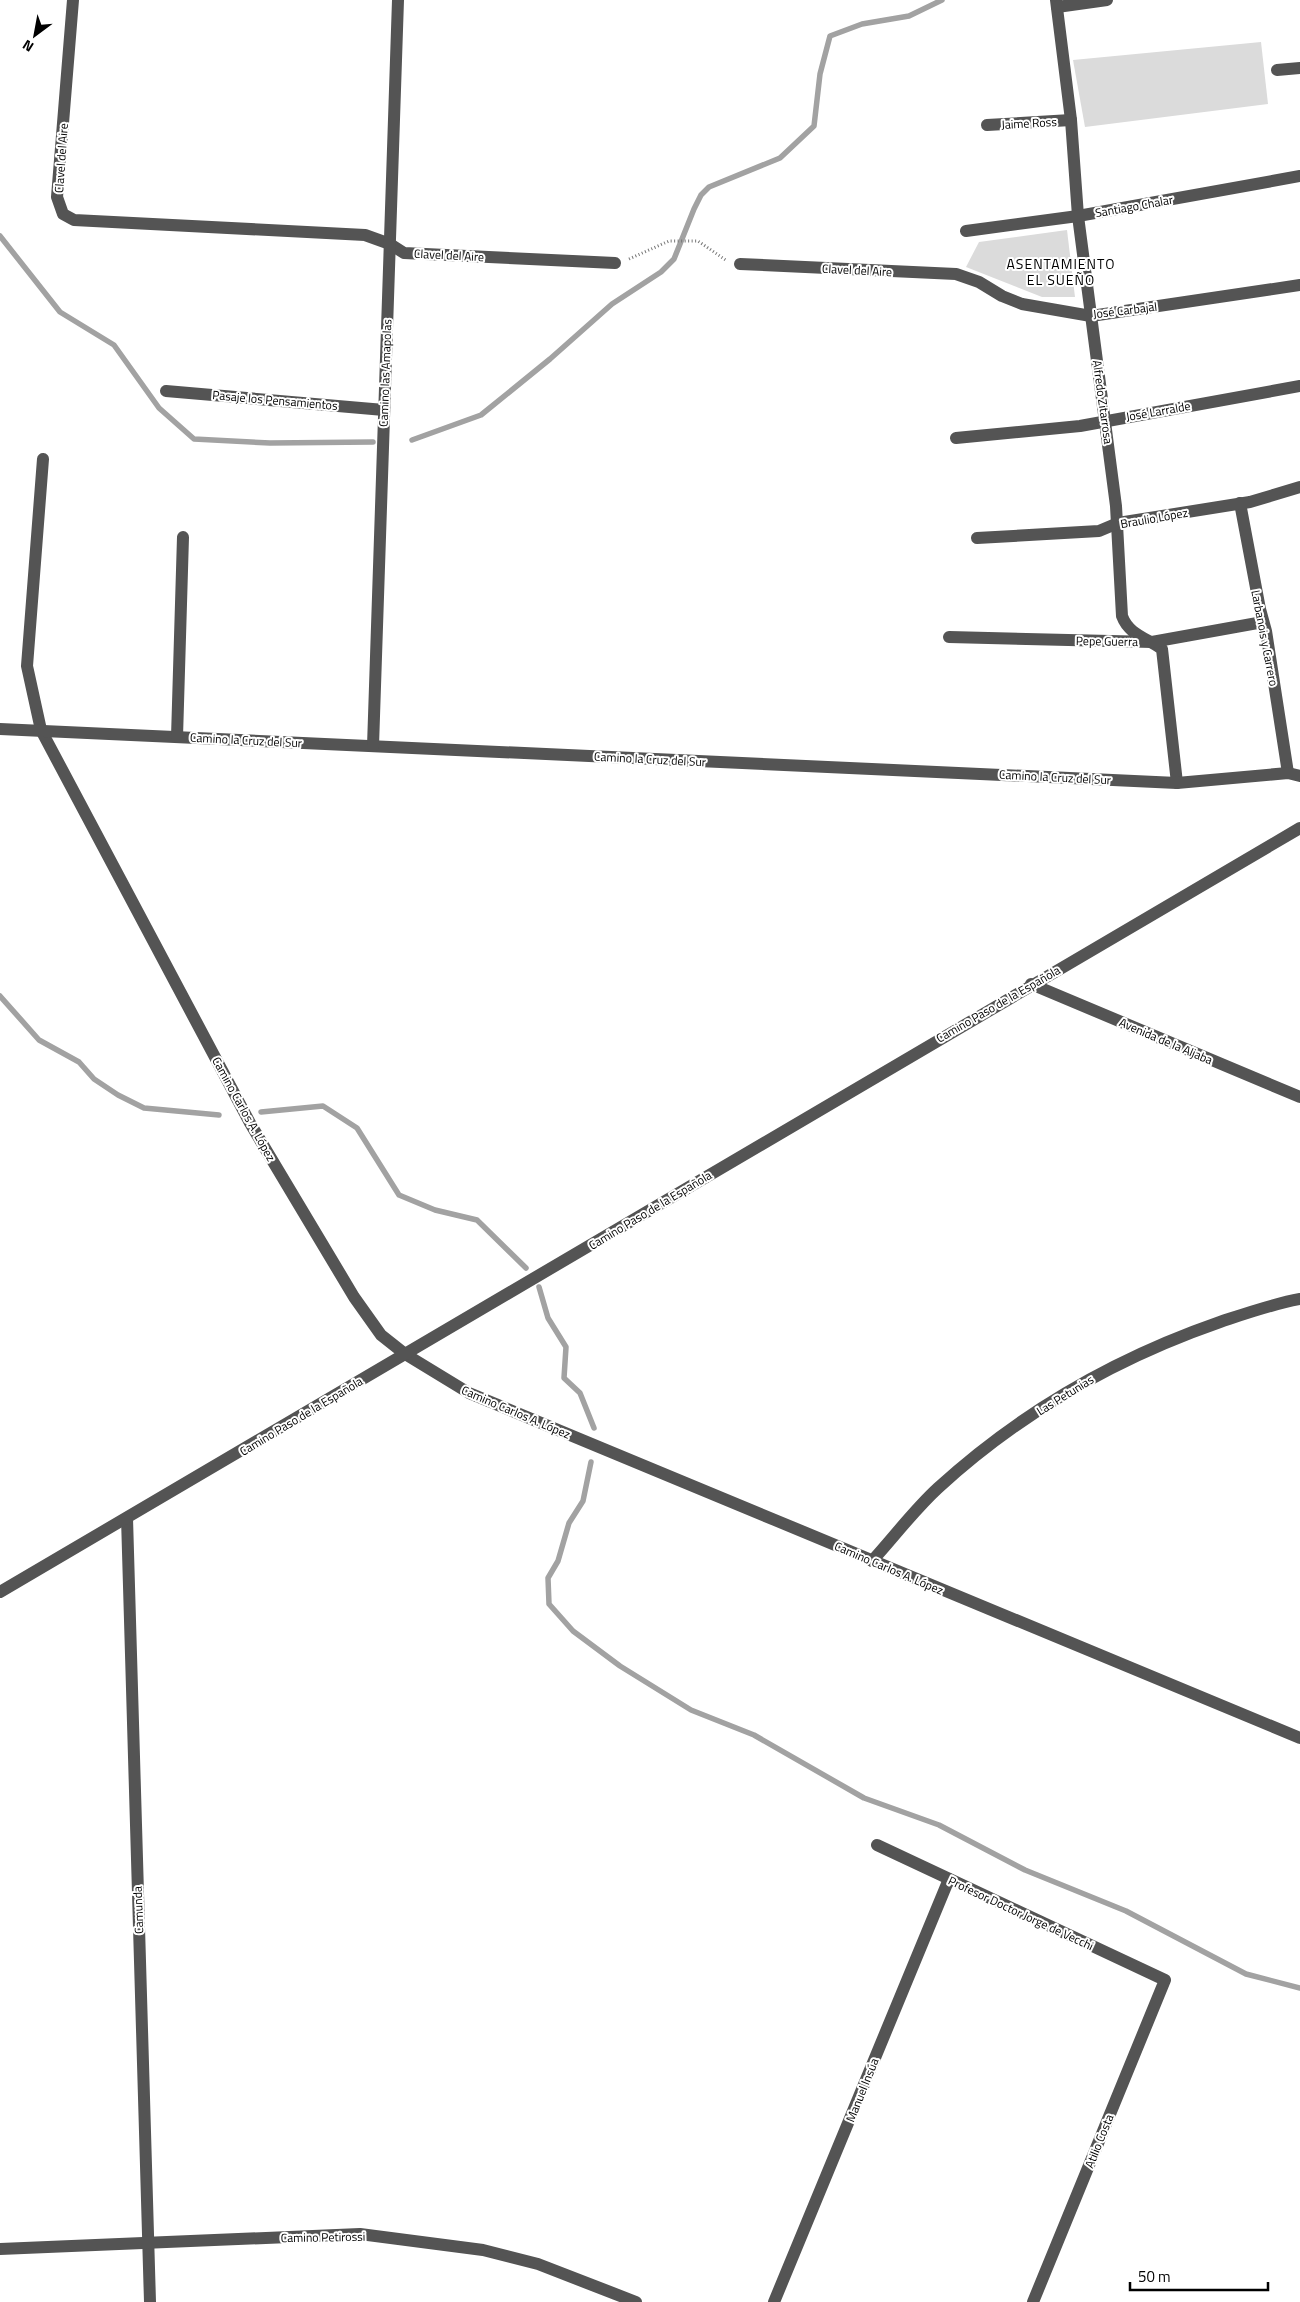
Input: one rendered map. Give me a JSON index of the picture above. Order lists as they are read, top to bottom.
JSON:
{
  "streets": {
    "street": [
      "Jaime Ross",
      "Clavel del Aire",
      "Santiago Chalar",
      "José Carbajal",
      "Camino las Amapolas",
      "Pasaje los Pensamientos",
      "Alfredo Zitarrosa",
      "José Larralde",
      "Braulio López",
      "Larbanois y Carrero",
      "Pepe Guerra",
      "Camino la Cruz del Sur",
      "Camino Paso de la Española",
      "Avenida de la Aljaba",
      "Camino Carlos A. López",
      "Las Petunias",
      "Camunda",
      "Profesor Doctor Jorge de Vecchi",
      "Manuel Insúa",
      "Atilio Costa",
      "Camino Petirossi"
    ]
  },
  "crossings": [
    ["Jaime Ross", "Alfredo Zitarrosa"],
    ["Clavel del Aire", "José Carbajal"],
    ["Clavel del Aire", "Camino las Amapolas"],
    ["Santiago Chalar", "Alfredo Zitarrosa"],
    ["José Carbajal", "Alfredo Zitarrosa"],
    ["Camino las Amapolas", "Pasaje los Pensamientos"],
    ["Camino las Amapolas", "Camino la Cruz del Sur"],
    ["Alfredo Zitarrosa", "José Larralde"],
    ["Alfredo Zitarrosa", "Braulio López"],
    ["Alfredo Zitarrosa", "Pepe Guerra"],
    ["Braulio López", "Larbanois y Carrero"],
    ["Larbanois y Carrero", "Pepe Guerra"],
    ["Larbanois y Carrero", "Camino la Cruz del Sur"],
    ["Camino la Cruz del Sur", "Camino Carlos A. López"],
    ["Camino Paso de la Española", "Avenida de la Aljaba"],
    ["Camino Paso de la Española", "Camino Carlos A. López"],
    ["Camino Paso de la Española", "Camunda"],
    ["Camino Carlos A. López", "Las Petunias"],
    ["Camunda", "Camino Petirossi"],
    ["Profesor Doctor Jorge de Vecchi", "Manuel Insúa"],
    ["Profesor Doctor Jorge de Vecchi", "Atilio Costa"]
  ],
  "districts": ["ASENTAMIENTO EL SUEÑO"],
  "scale_bar": "50 m",
  "north": "bottom left"
}
